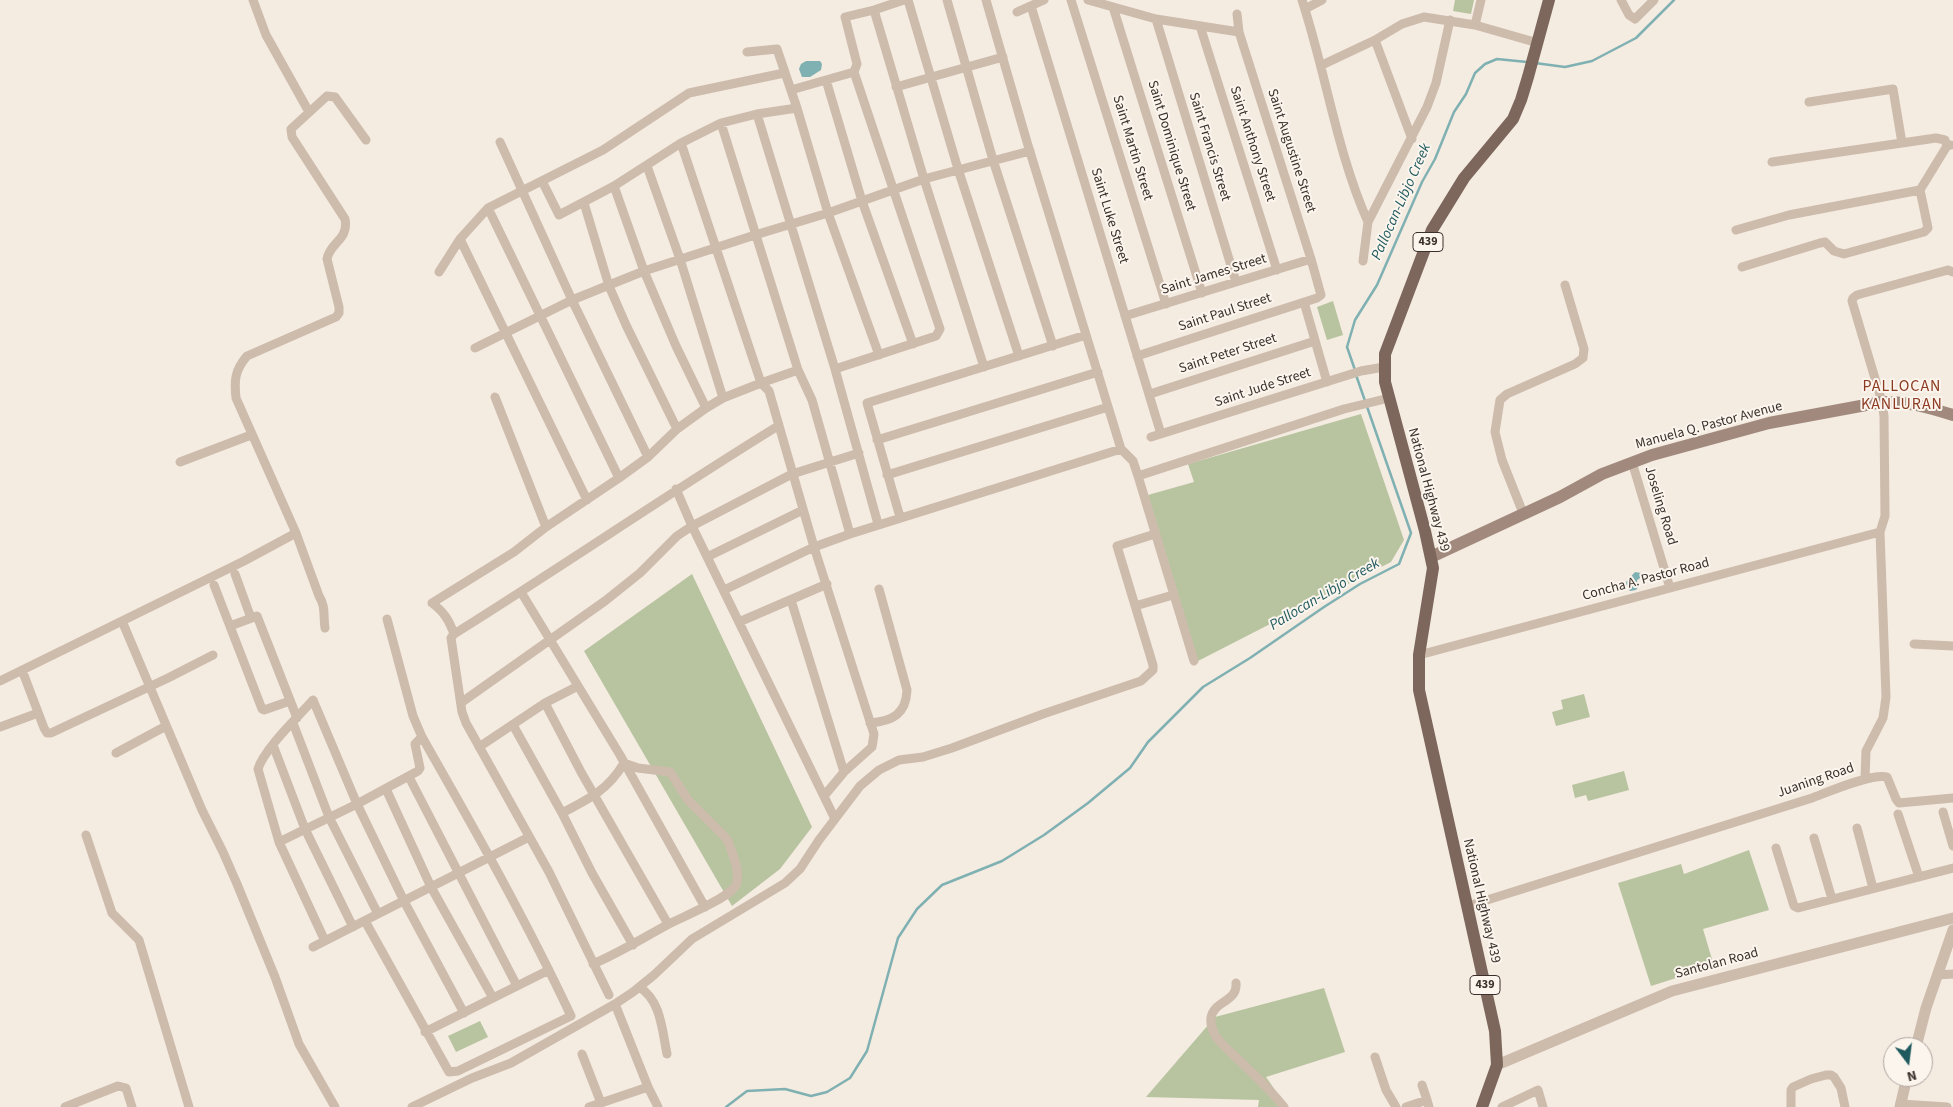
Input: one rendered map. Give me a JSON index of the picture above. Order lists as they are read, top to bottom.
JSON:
{
  "streets": {
    "main road": ["439", "Manuela Q. Pastor Avenue", "National Highway 439"],
    "street": [
      "Saint Anthony Street",
      "Saint Dominique Street",
      "Saint Francis Street",
      "Saint Martin Street",
      "Saint Augustine Street",
      "Saint Luke Street",
      "Saint James Street",
      "Saint Paul Street",
      "Saint Peter Street",
      "Saint Jude Street",
      "Joseling Road",
      "Concha A. Pastor Road",
      "Juaning Road",
      "Santolan Road"
    ]
  },
  "crossings": [
    ["Saint Anthony Street", "Saint James Street"],
    ["Saint Dominique Street", "Saint James Street"],
    ["Saint Francis Street", "Saint James Street"],
    ["Saint Martin Street", "Saint James Street"],
    ["Saint Augustine Street", "Saint James Street"],
    ["Saint Augustine Street", "Saint Paul Street"],
    ["Saint Luke Street", "Saint James Street"],
    ["Saint Luke Street", "Saint Paul Street"],
    ["Saint Luke Street", "Saint Peter Street"],
    ["Saint Luke Street", "Saint Jude Street"],
    ["Saint Jude Street", "National Highway 439"],
    ["Manuela Q. Pastor Avenue", "National Highway 439"],
    ["Manuela Q. Pastor Avenue", "Joseling Road"],
    ["Manuela Q. Pastor Avenue", "Juaning Road"],
    ["National Highway 439", "Concha A. Pastor Road"],
    ["National Highway 439", "Juaning Road"],
    ["National Highway 439", "Santolan Road"],
    ["Joseling Road", "Concha A. Pastor Road"],
    ["Concha A. Pastor Road", "Juaning Road"]
  ],
  "districts": ["PALLOCAN KANLURAN"],
  "water": ["Pallocan-Libjo Creek"],
  "north": "bottom"
}
